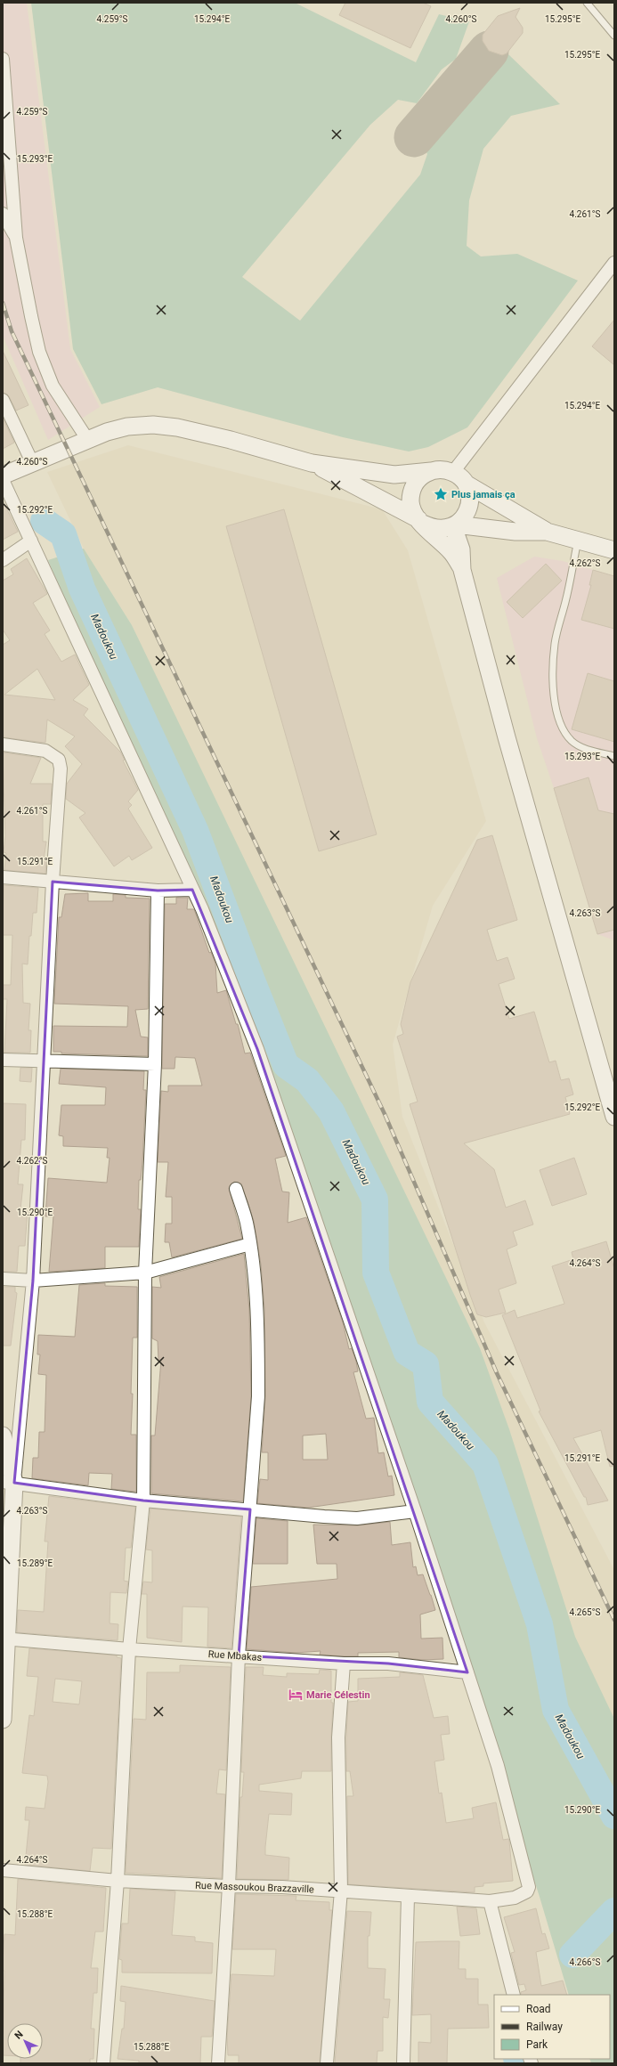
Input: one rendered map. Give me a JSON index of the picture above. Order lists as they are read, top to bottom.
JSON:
{
  "streets": {
    "street": ["Rue Mbakas", "Rue Massoukou Brazzaville"]
  },
  "crossings": [
    ["Rue Mbakas", "Rue Massoukou Brazzaville"]
  ],
  "water": ["Madoukou"],
  "places": {
    "place": ["Plus jamais ça"],
    "hotel": ["Marie Célestin"]
  },
  "legend": ["Road", "Railway", "Park"],
  "north": "top left",
  "coordinates": [
    "4.259°S",
    "15.294°E",
    "4.260°S",
    "15.295°E",
    "15.293°E",
    "4.261°S",
    "15.292°E",
    "4.262°S",
    "15.291°E",
    "4.263°S",
    "15.290°E",
    "4.264°S",
    "15.289°E",
    "4.265°S",
    "15.288°E",
    "4.266°S"
  ]
}
